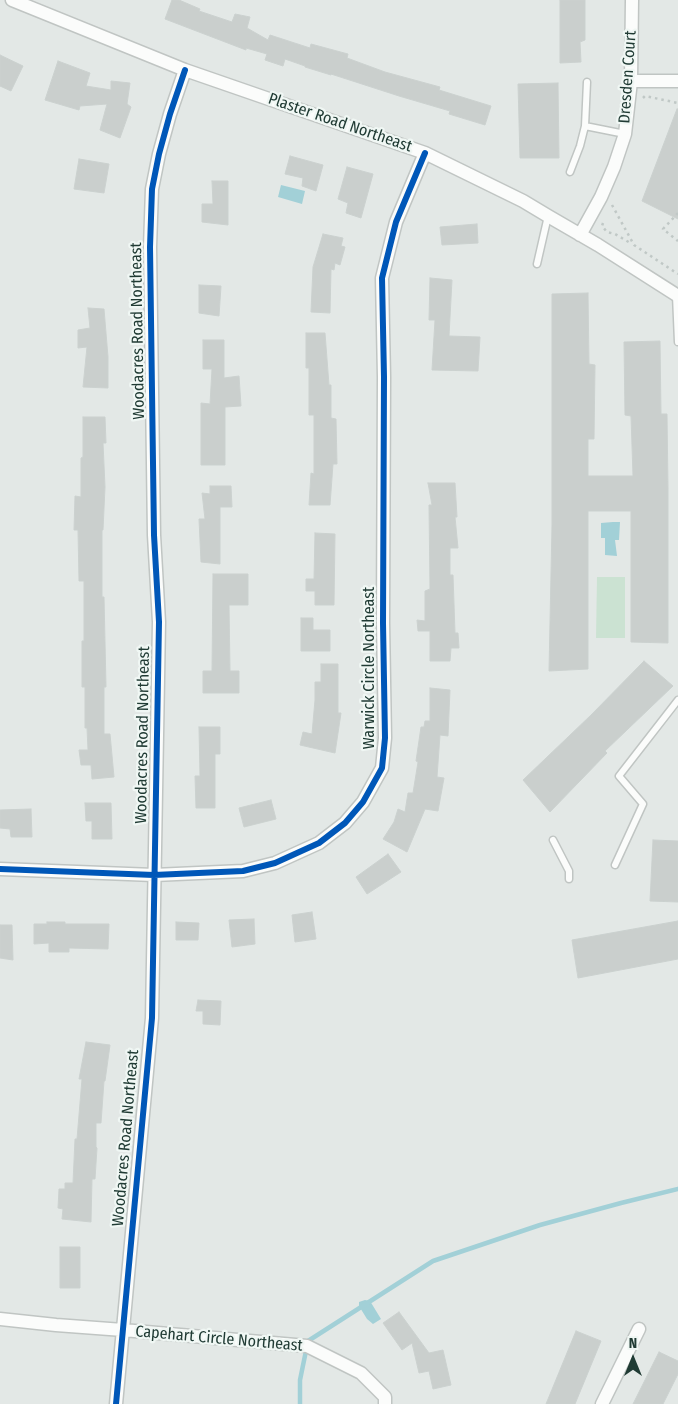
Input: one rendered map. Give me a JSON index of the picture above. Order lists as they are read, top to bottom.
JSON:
{
  "streets": {
    "street": [
      "Dresden Court",
      "Plaster Road Northeast",
      "Woodacres Road Northeast",
      "Warwick Circle Northeast",
      "Capehart Circle Northeast"
    ]
  },
  "crossings": [
    ["Dresden Court", "Plaster Road Northeast"],
    ["Plaster Road Northeast", "Woodacres Road Northeast"],
    ["Plaster Road Northeast", "Warwick Circle Northeast"],
    ["Woodacres Road Northeast", "Warwick Circle Northeast"],
    ["Woodacres Road Northeast", "Capehart Circle Northeast"]
  ],
  "north": "top"
}
